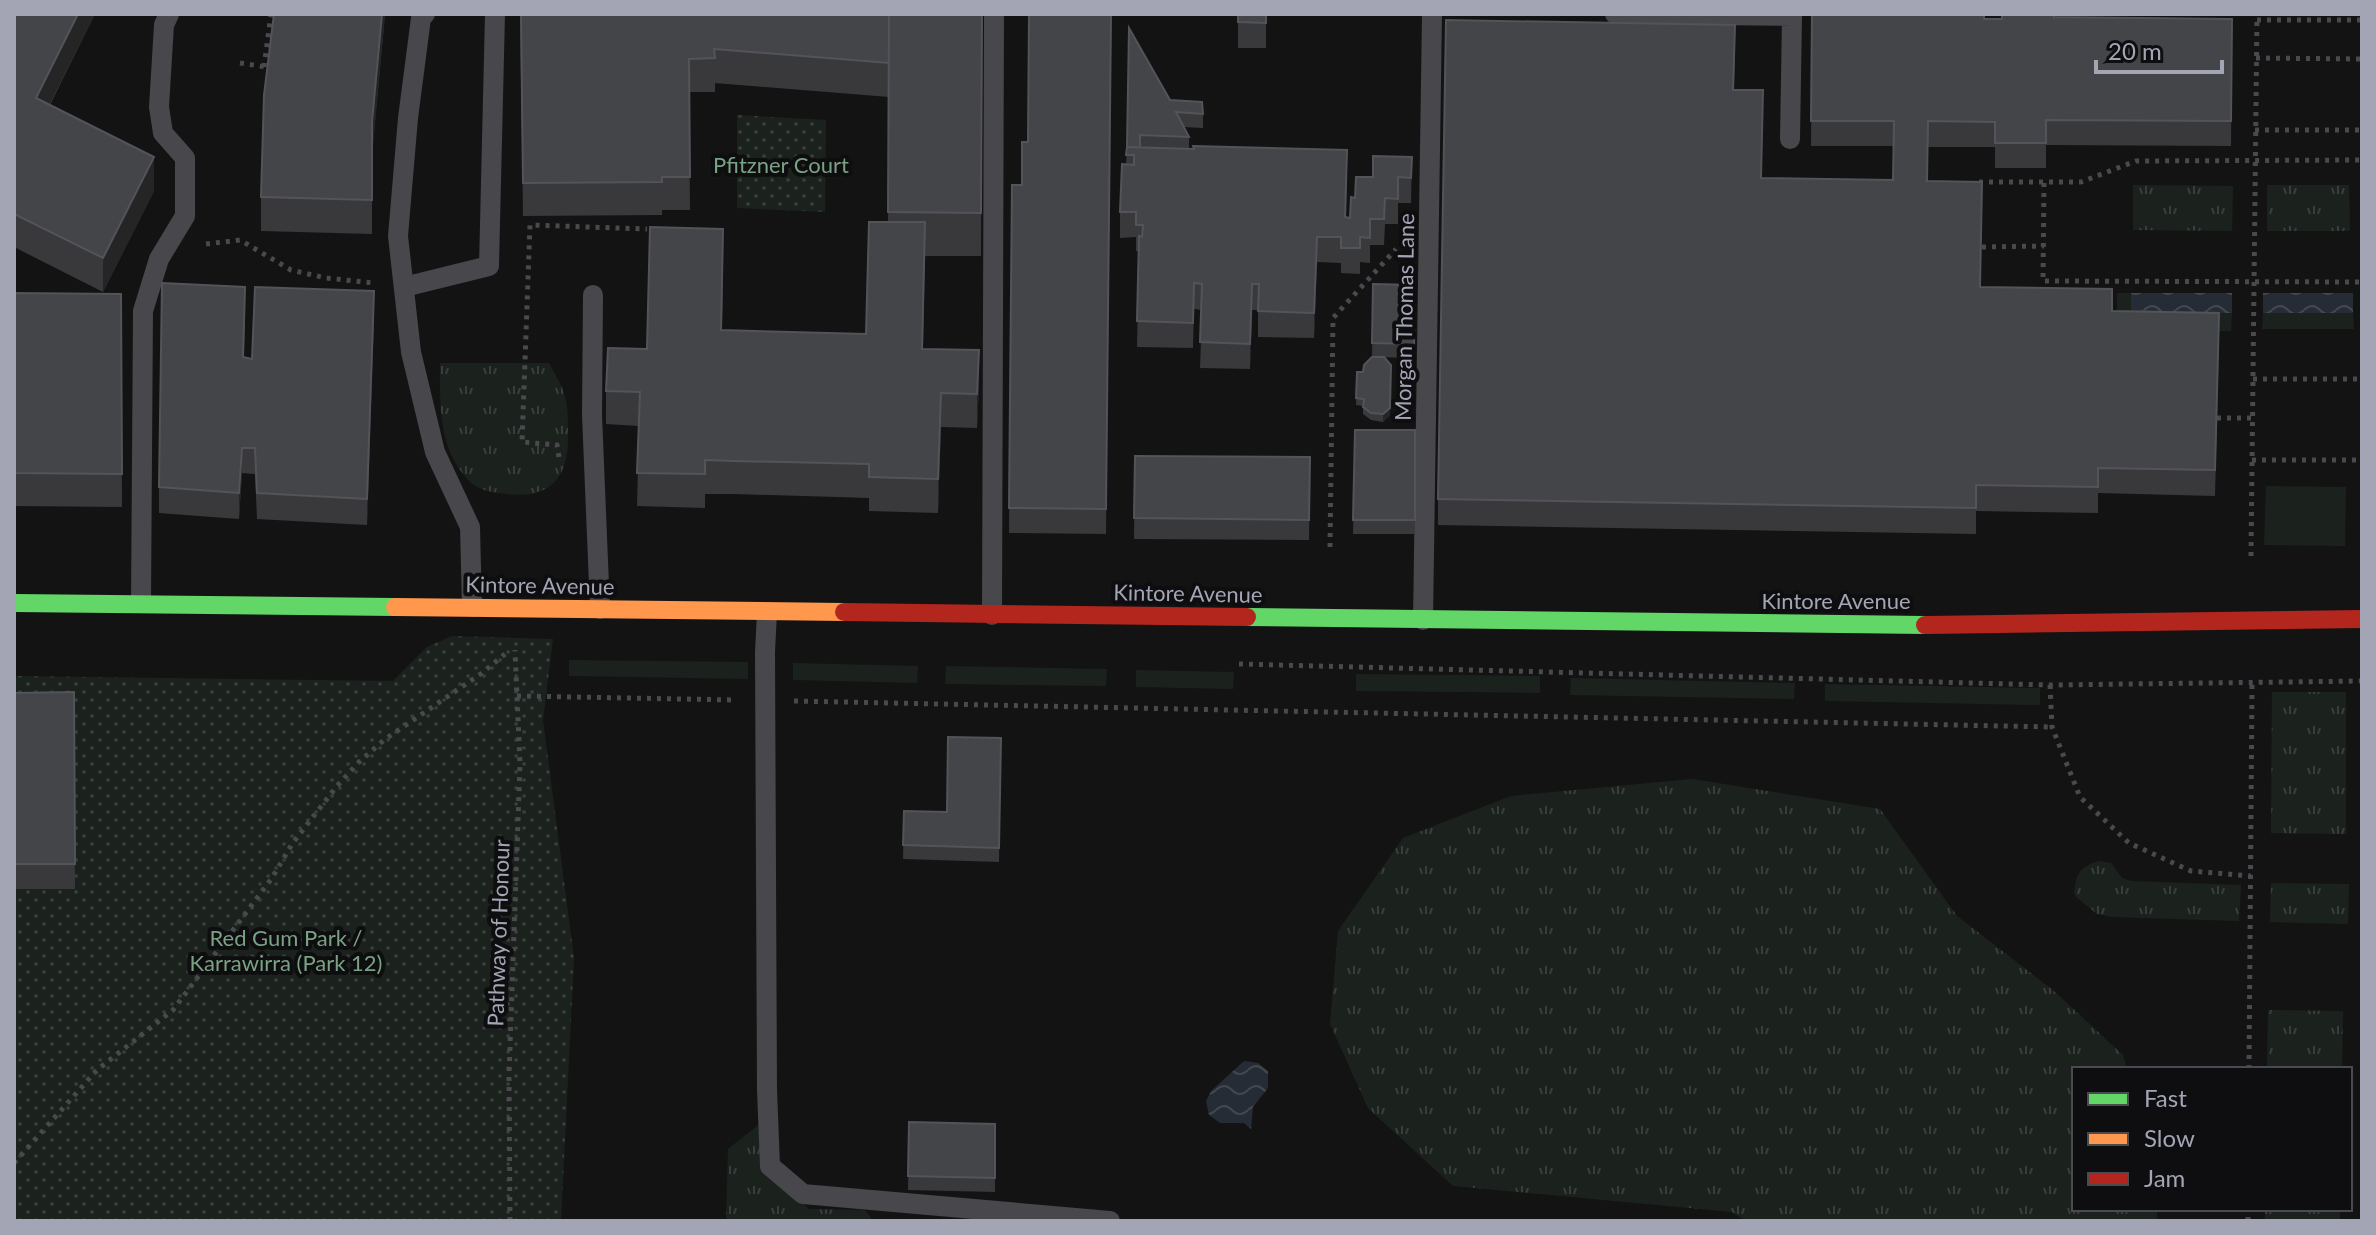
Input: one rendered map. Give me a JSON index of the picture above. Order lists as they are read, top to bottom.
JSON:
{
  "streets": {
    "street": ["Kintore Avenue"],
    "lane": ["Morgan Thomas Lane"],
    "path": ["Pathway of Honour"]
  },
  "crossings": [
    ["Morgan Thomas Lane", "Kintore Avenue"]
  ],
  "parks": ["Pfitzner Court", "Red Gum Park / Karrawirra (Park 12)"],
  "legend": ["Fast", "Slow", "Jam"],
  "scale_bar": "20 m"
}
